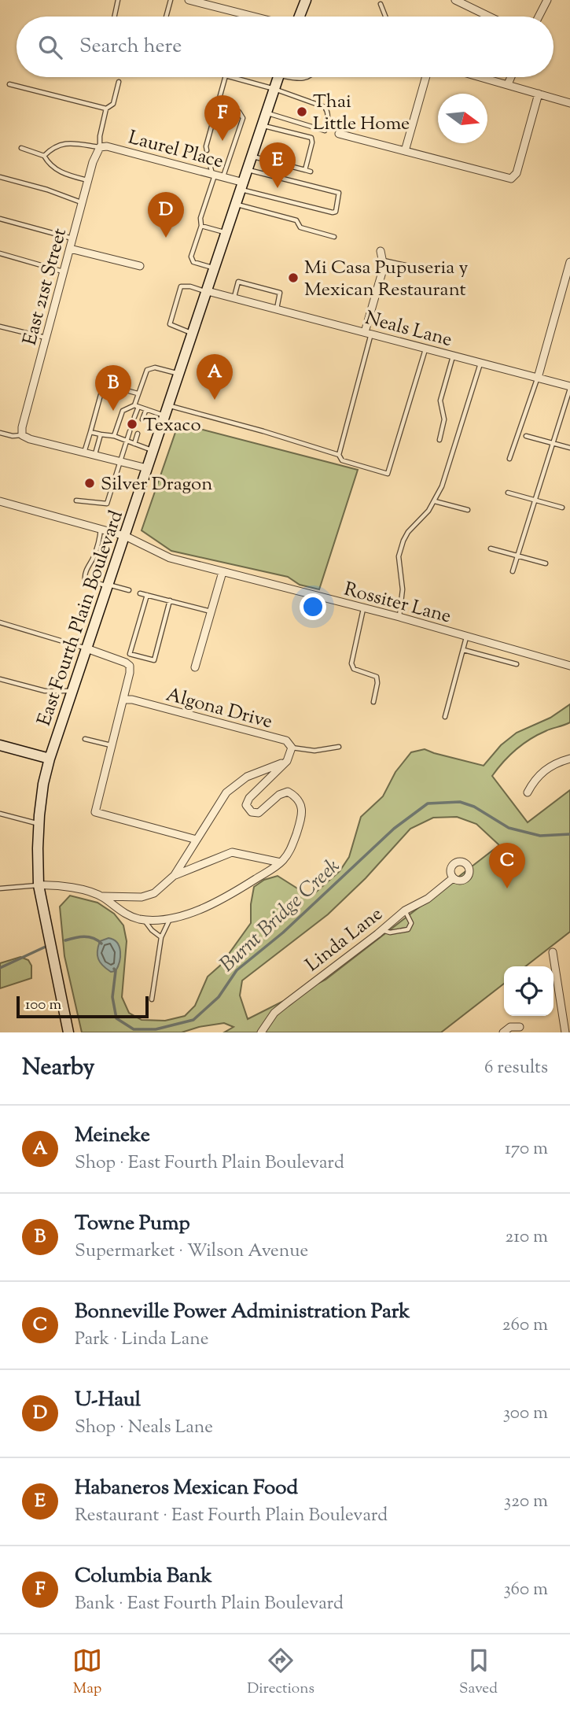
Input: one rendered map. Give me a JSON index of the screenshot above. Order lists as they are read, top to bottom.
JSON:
{
  "streets": {
    "main road": ["East Fourth Plain Boulevard"],
    "street": [
      "Laurel Place",
      "East 21st Street",
      "Neals Lane",
      "Rossiter Lane",
      "Algona Drive",
      "Linda Lane"
    ]
  },
  "crossings": [
    ["Laurel Place", "East 21st Street"],
    ["Laurel Place", "East Fourth Plain Boulevard"],
    ["Neals Lane", "East Fourth Plain Boulevard"],
    ["Rossiter Lane", "East Fourth Plain Boulevard"],
    ["East Fourth Plain Boulevard", "Algona Drive"]
  ],
  "water": ["Burnt Bridge Creek"],
  "places": [
    "Thai Little Home",
    "Mi Casa Pupuseria y Mexican Restaurant",
    "Texaco",
    "Silver Dragon"
  ],
  "scale_bar": "100 m",
  "north": "right",
  "page": {
    "search": "Search here",
    "pins": [
      "F",
      "E",
      "D",
      "A",
      "B",
      "C"
    ],
    "scale": "100 m",
    "heading": ["Nearby", "6 results"],
    "list": [
      {
        "mark": "A",
        "name": "Meineke",
        "note": "Shop · East Fourth Plain Boulevard",
        "value": "170 m"
      },
      {
        "mark": "B",
        "name": "Towne Pump",
        "note": "Supermarket · Wilson Avenue",
        "value": "210 m"
      },
      {
        "mark": "C",
        "name": "Bonneville Power Administration Park",
        "note": "Park · Linda Lane",
        "value": "260 m"
      },
      {
        "mark": "D",
        "name": "U-Haul",
        "note": "Shop · Neals Lane",
        "value": "300 m"
      },
      {
        "mark": "E",
        "name": "Habaneros Mexican Food",
        "note": "Restaurant · East Fourth Plain Boulevard",
        "value": "320 m"
      },
      {
        "mark": "F",
        "name": "Columbia Bank",
        "note": "Bank · East Fourth Plain Boulevard",
        "value": "360 m"
      }
    ],
    "nav": ["Map", "Directions", "Saved"]
  }
}
